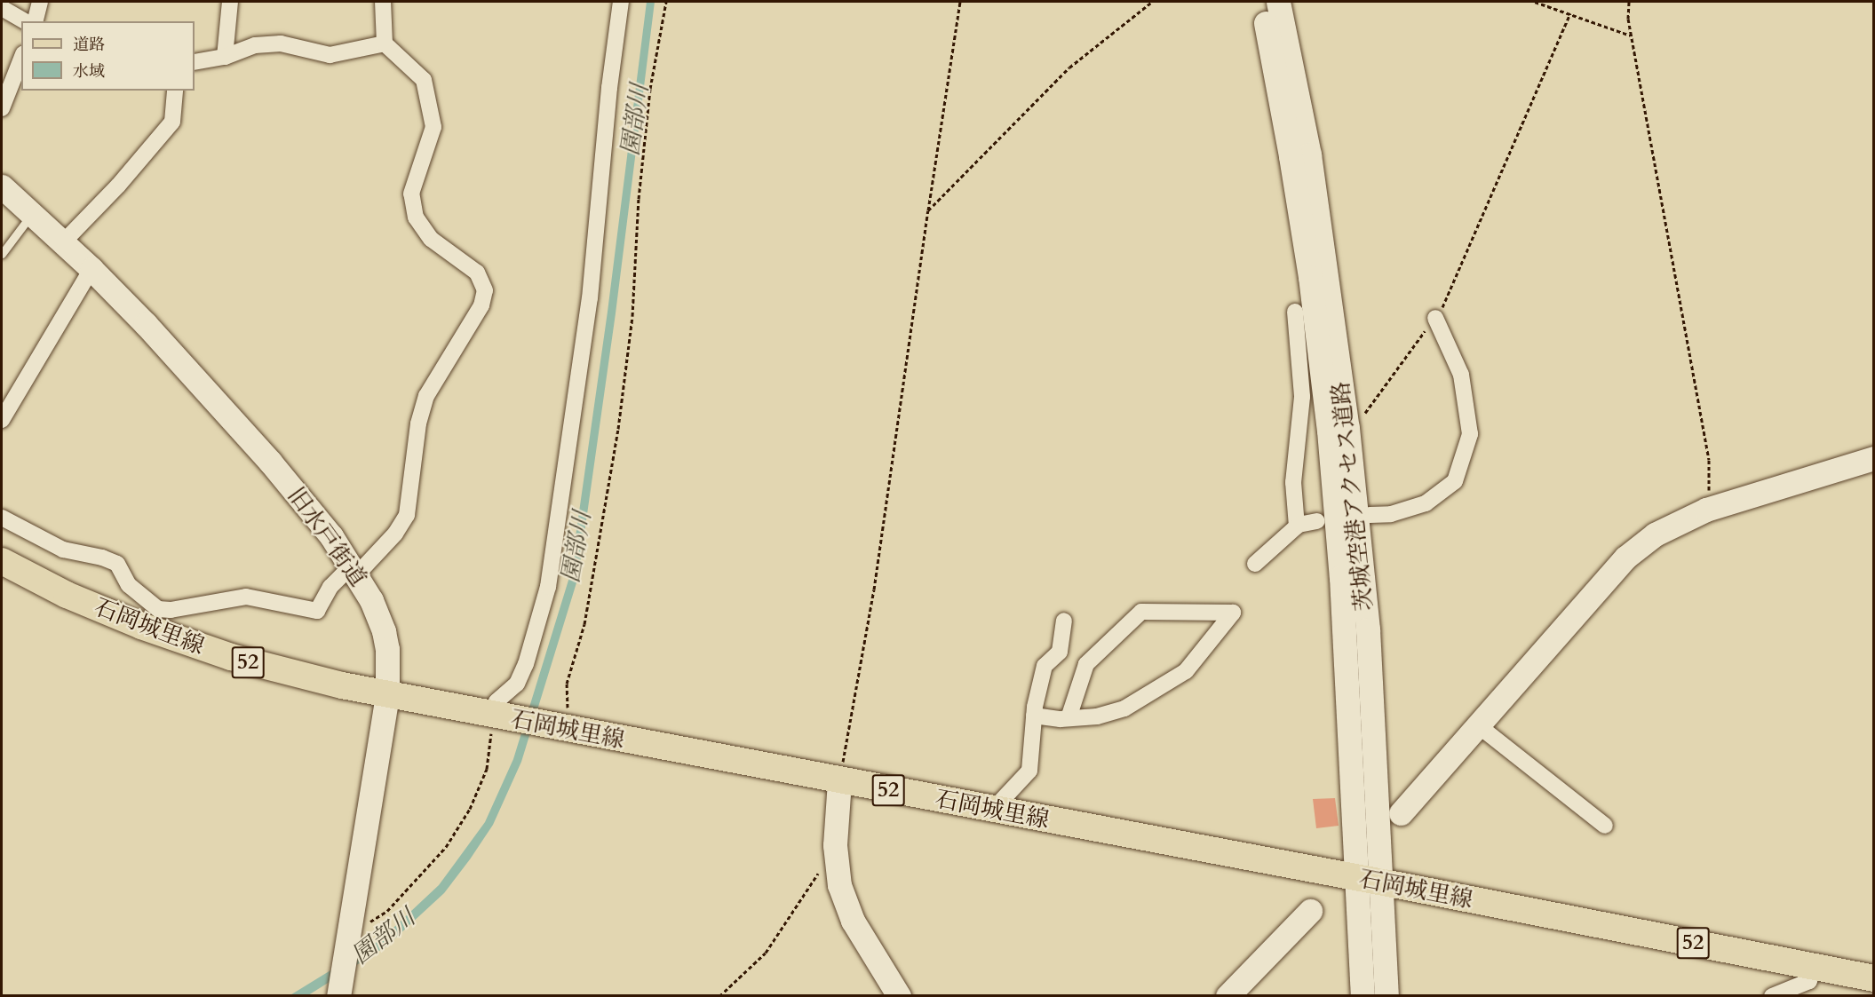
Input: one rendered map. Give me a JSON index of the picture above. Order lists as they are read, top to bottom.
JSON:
{
  "streets": {
    "main road": [
      "茨城空港アクセス道路",
      "旧水戸街道",
      "石岡城里線",
      "52"
    ]
  },
  "crossings": [
    ["茨城空港アクセス道路", "石岡城里線"],
    ["旧水戸街道", "石岡城里線"]
  ],
  "water": ["園部川"],
  "legend": ["道路", "水域"]
}
